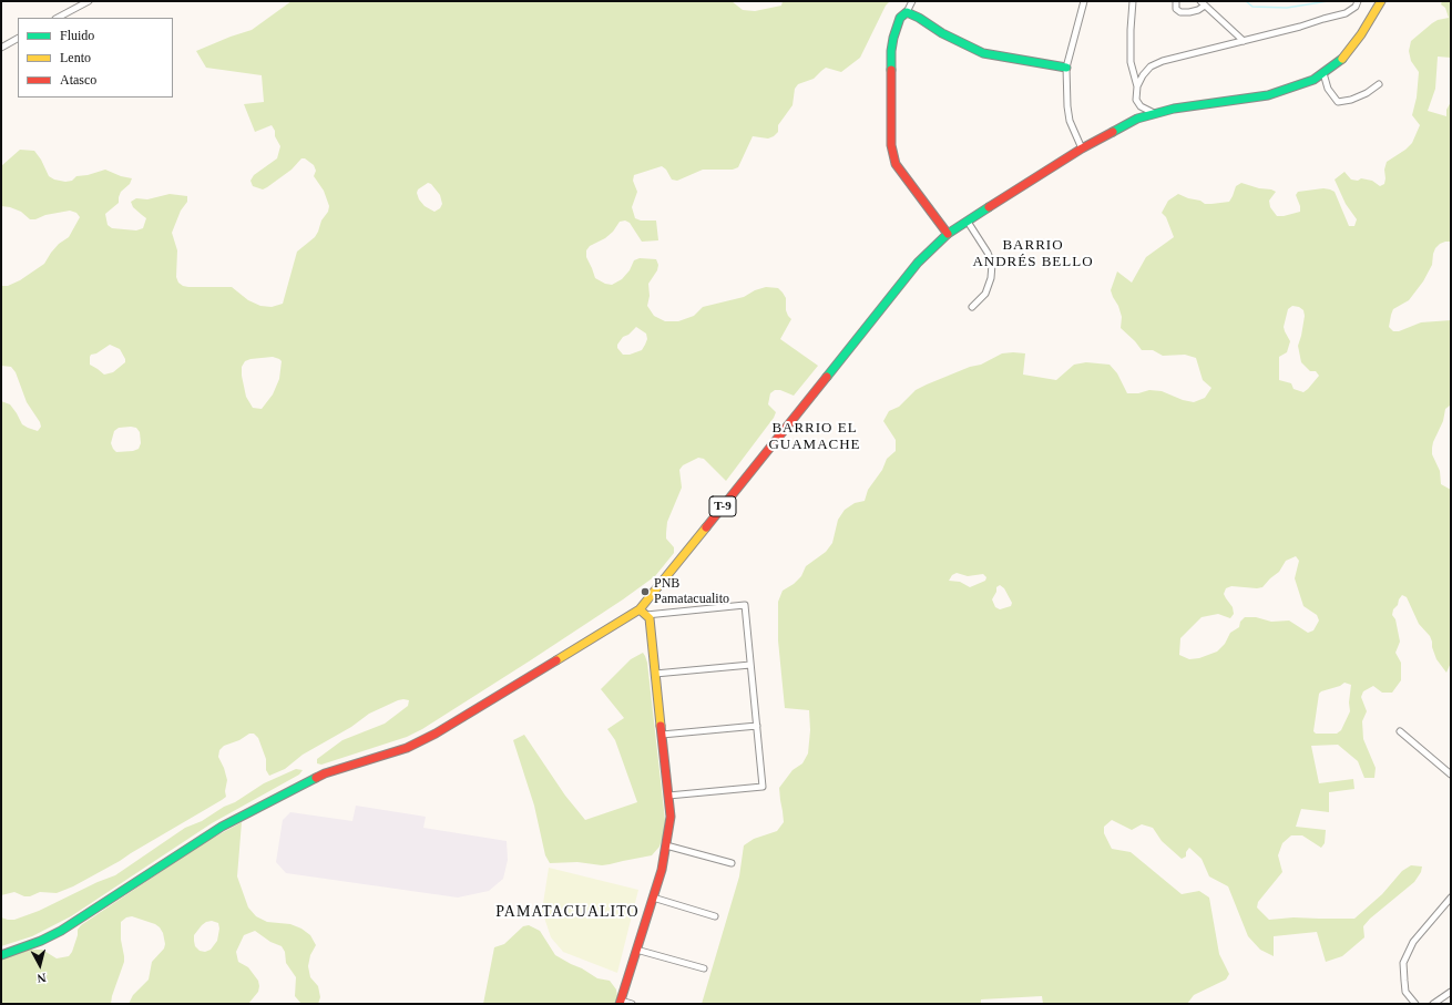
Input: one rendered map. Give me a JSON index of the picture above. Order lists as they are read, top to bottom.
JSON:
{
  "streets": {
    "main road": ["T-9"]
  },
  "districts": ["BARRIO ANDRÉS BELLO", "BARRIO EL GUAMACHE", "PAMATACUALITO"],
  "places": ["PNB Pamatacualito"],
  "legend": ["Fluido", "Lento", "Atasco"],
  "north": "bottom"
}
